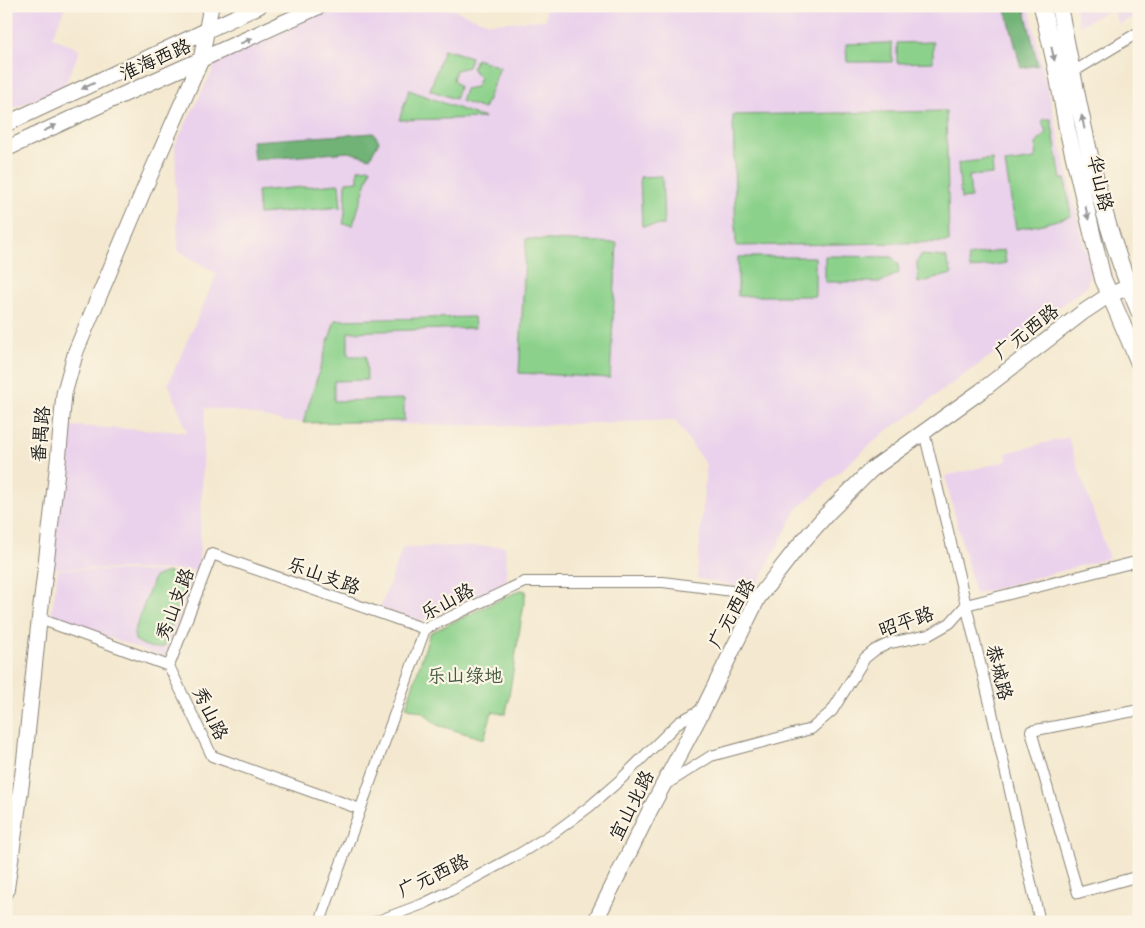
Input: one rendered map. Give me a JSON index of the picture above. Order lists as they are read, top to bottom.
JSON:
{
  "streets": {
    "main road": ["华山路"],
    "street": [
      "淮海西路",
      "广元西路",
      "番禺路",
      "乐山支路",
      "乐山路",
      "秀山支路",
      "昭平路",
      "恭城路",
      "秀山路",
      "宜山北路"
    ]
  },
  "crossings": [
    ["淮海西路", "番禺路"],
    ["华山路", "广元西路"],
    ["广元西路", "乐山路"],
    ["广元西路", "恭城路"],
    ["广元西路", "宜山北路"],
    ["乐山支路", "乐山路"],
    ["乐山支路", "秀山支路"],
    ["乐山路", "秀山路"],
    ["秀山支路", "秀山路"],
    ["昭平路", "恭城路"],
    ["昭平路", "宜山北路"]
  ],
  "parks": ["乐山绿地"]
}
